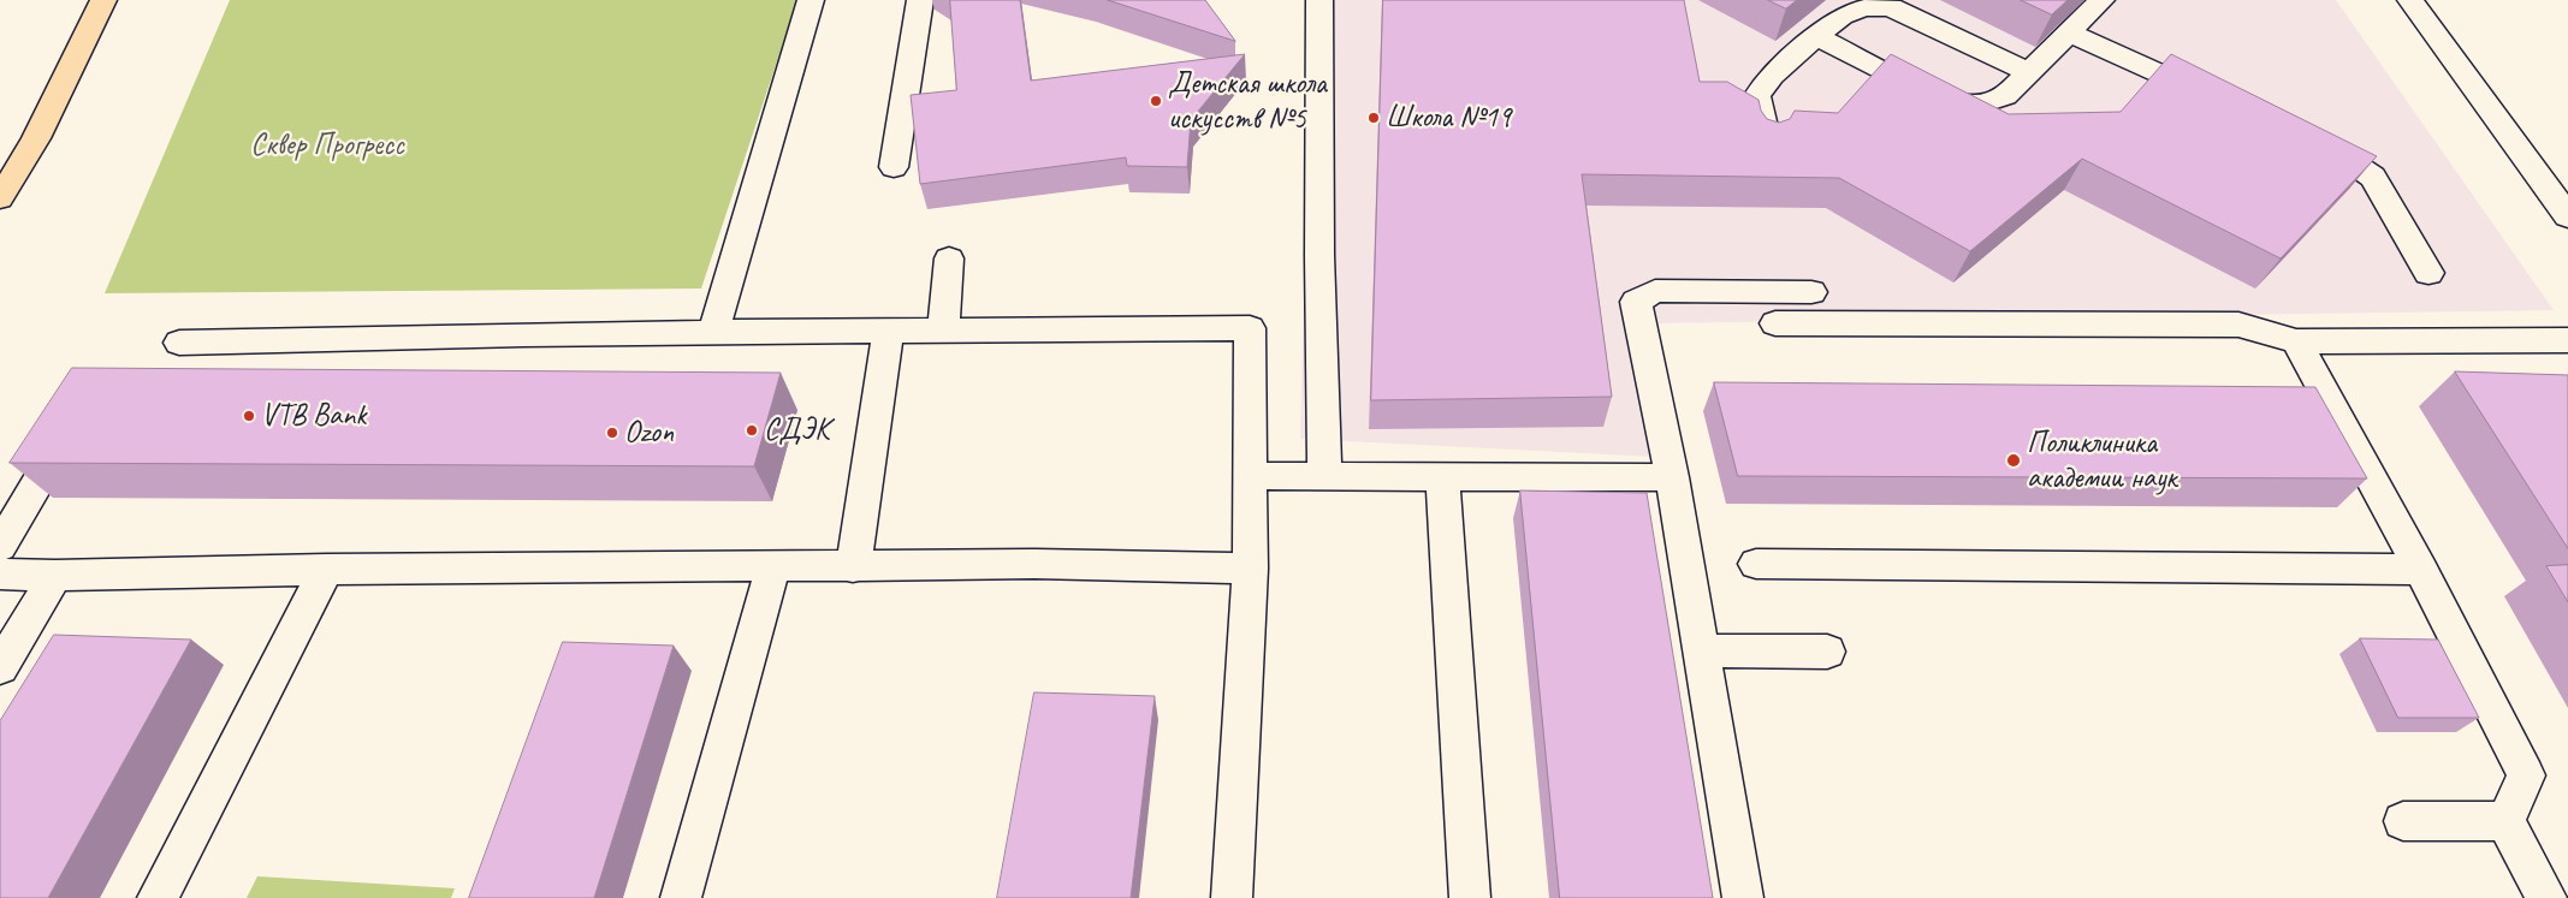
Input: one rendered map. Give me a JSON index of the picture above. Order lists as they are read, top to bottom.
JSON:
{
  "parks": ["Сквер Прогресс"],
  "places": [
    "Детская школа искусств №5",
    "Школа №19",
    "VTB Bank",
    "СДЭК",
    "Ozon",
    "Поликлиника академии наук"
  ]
}
